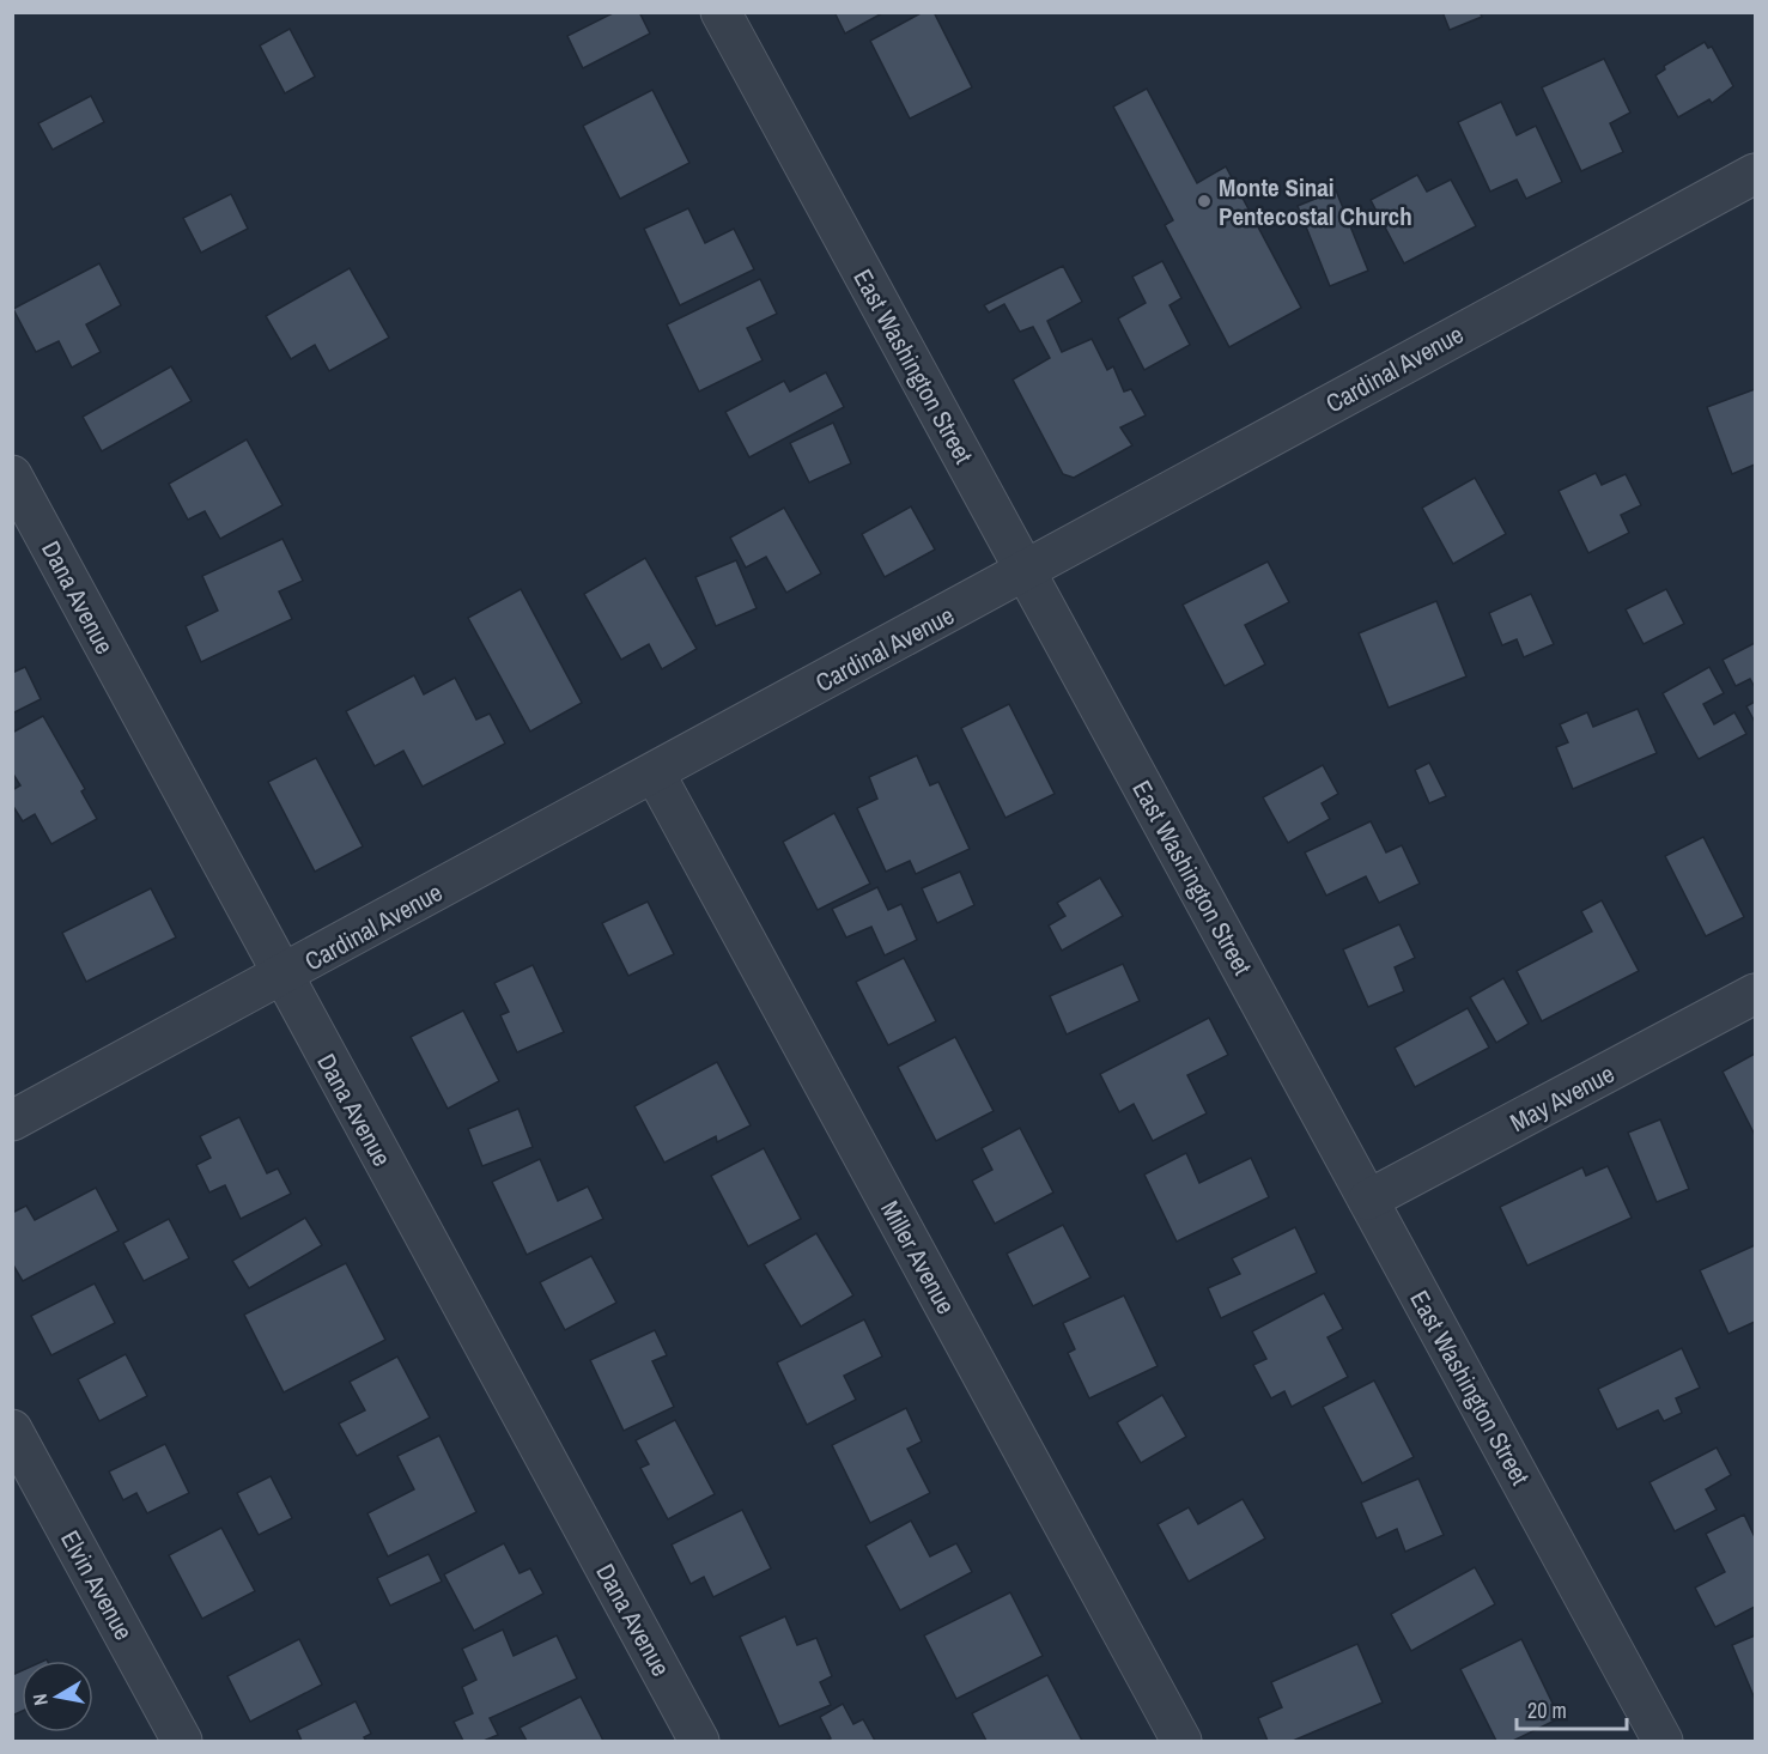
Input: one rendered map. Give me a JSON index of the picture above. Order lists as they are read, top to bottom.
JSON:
{
  "streets": {
    "street": [
      "East Washington Street",
      "Cardinal Avenue",
      "Dana Avenue",
      "May Avenue",
      "Miller Avenue",
      "Elvin Avenue"
    ]
  },
  "crossings": [
    ["East Washington Street", "Cardinal Avenue"],
    ["East Washington Street", "May Avenue"],
    ["Cardinal Avenue", "Dana Avenue"],
    ["Cardinal Avenue", "Miller Avenue"]
  ],
  "places": ["Monte Sinai Pentecostal Church"],
  "scale_bar": "20 m",
  "north": "left"
}
